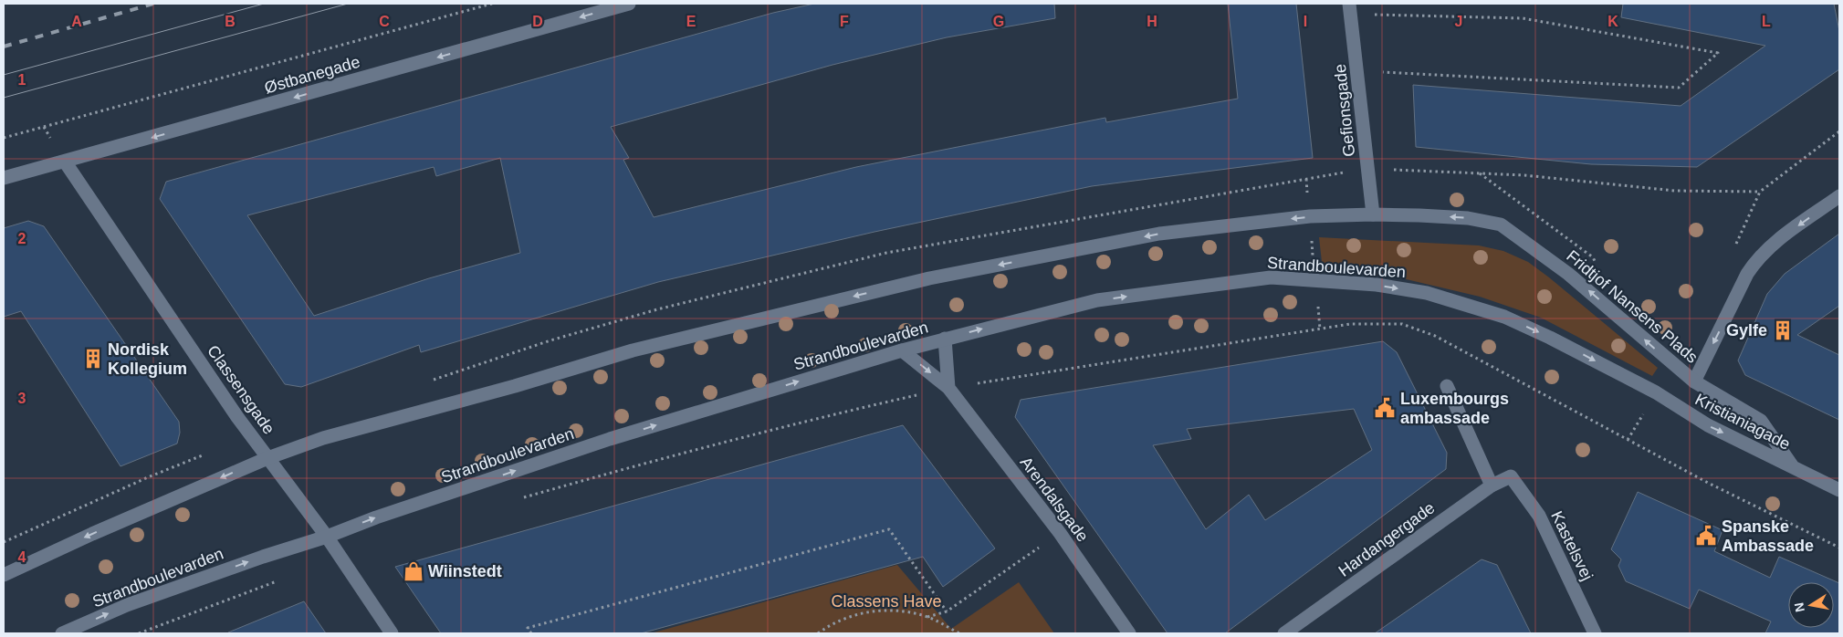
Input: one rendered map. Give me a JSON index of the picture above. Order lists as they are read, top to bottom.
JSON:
{
  "streets": {
    "street": [
      "Østbanegade",
      "Gefionsgade",
      "Strandboulevarden",
      "Fridtjof Nansens Plads",
      "Classensgade",
      "Kristianiagade",
      "Arendalsgade",
      "Hardangergade",
      "Kastelsvej"
    ]
  },
  "crossings": [
    ["Østbanegade", "Classensgade"],
    ["Gefionsgade", "Fridtjof Nansens Plads"],
    ["Strandboulevarden", "Classensgade"],
    ["Strandboulevarden", "Kristianiagade"],
    ["Strandboulevarden", "Arendalsgade"],
    ["Fridtjof Nansens Plads", "Kristianiagade"],
    ["Hardangergade", "Kastelsvej"]
  ],
  "one_way": ["Østbanegade"],
  "parks": ["Classens Have"],
  "places": {
    "building": ["Gylfe", "Nordisk Kollegium"],
    "public building": ["Luxembourgs ambassade", "Spanske Ambassade"],
    "shop": ["Wiinstedt"]
  },
  "north": "left",
  "grid": {
    "columns": [
      "A",
      "B",
      "C",
      "D",
      "E",
      "F",
      "G",
      "H",
      "I",
      "J",
      "K",
      "L"
    ],
    "rows": [
      "1",
      "2",
      "3",
      "4"
    ]
  }
}
